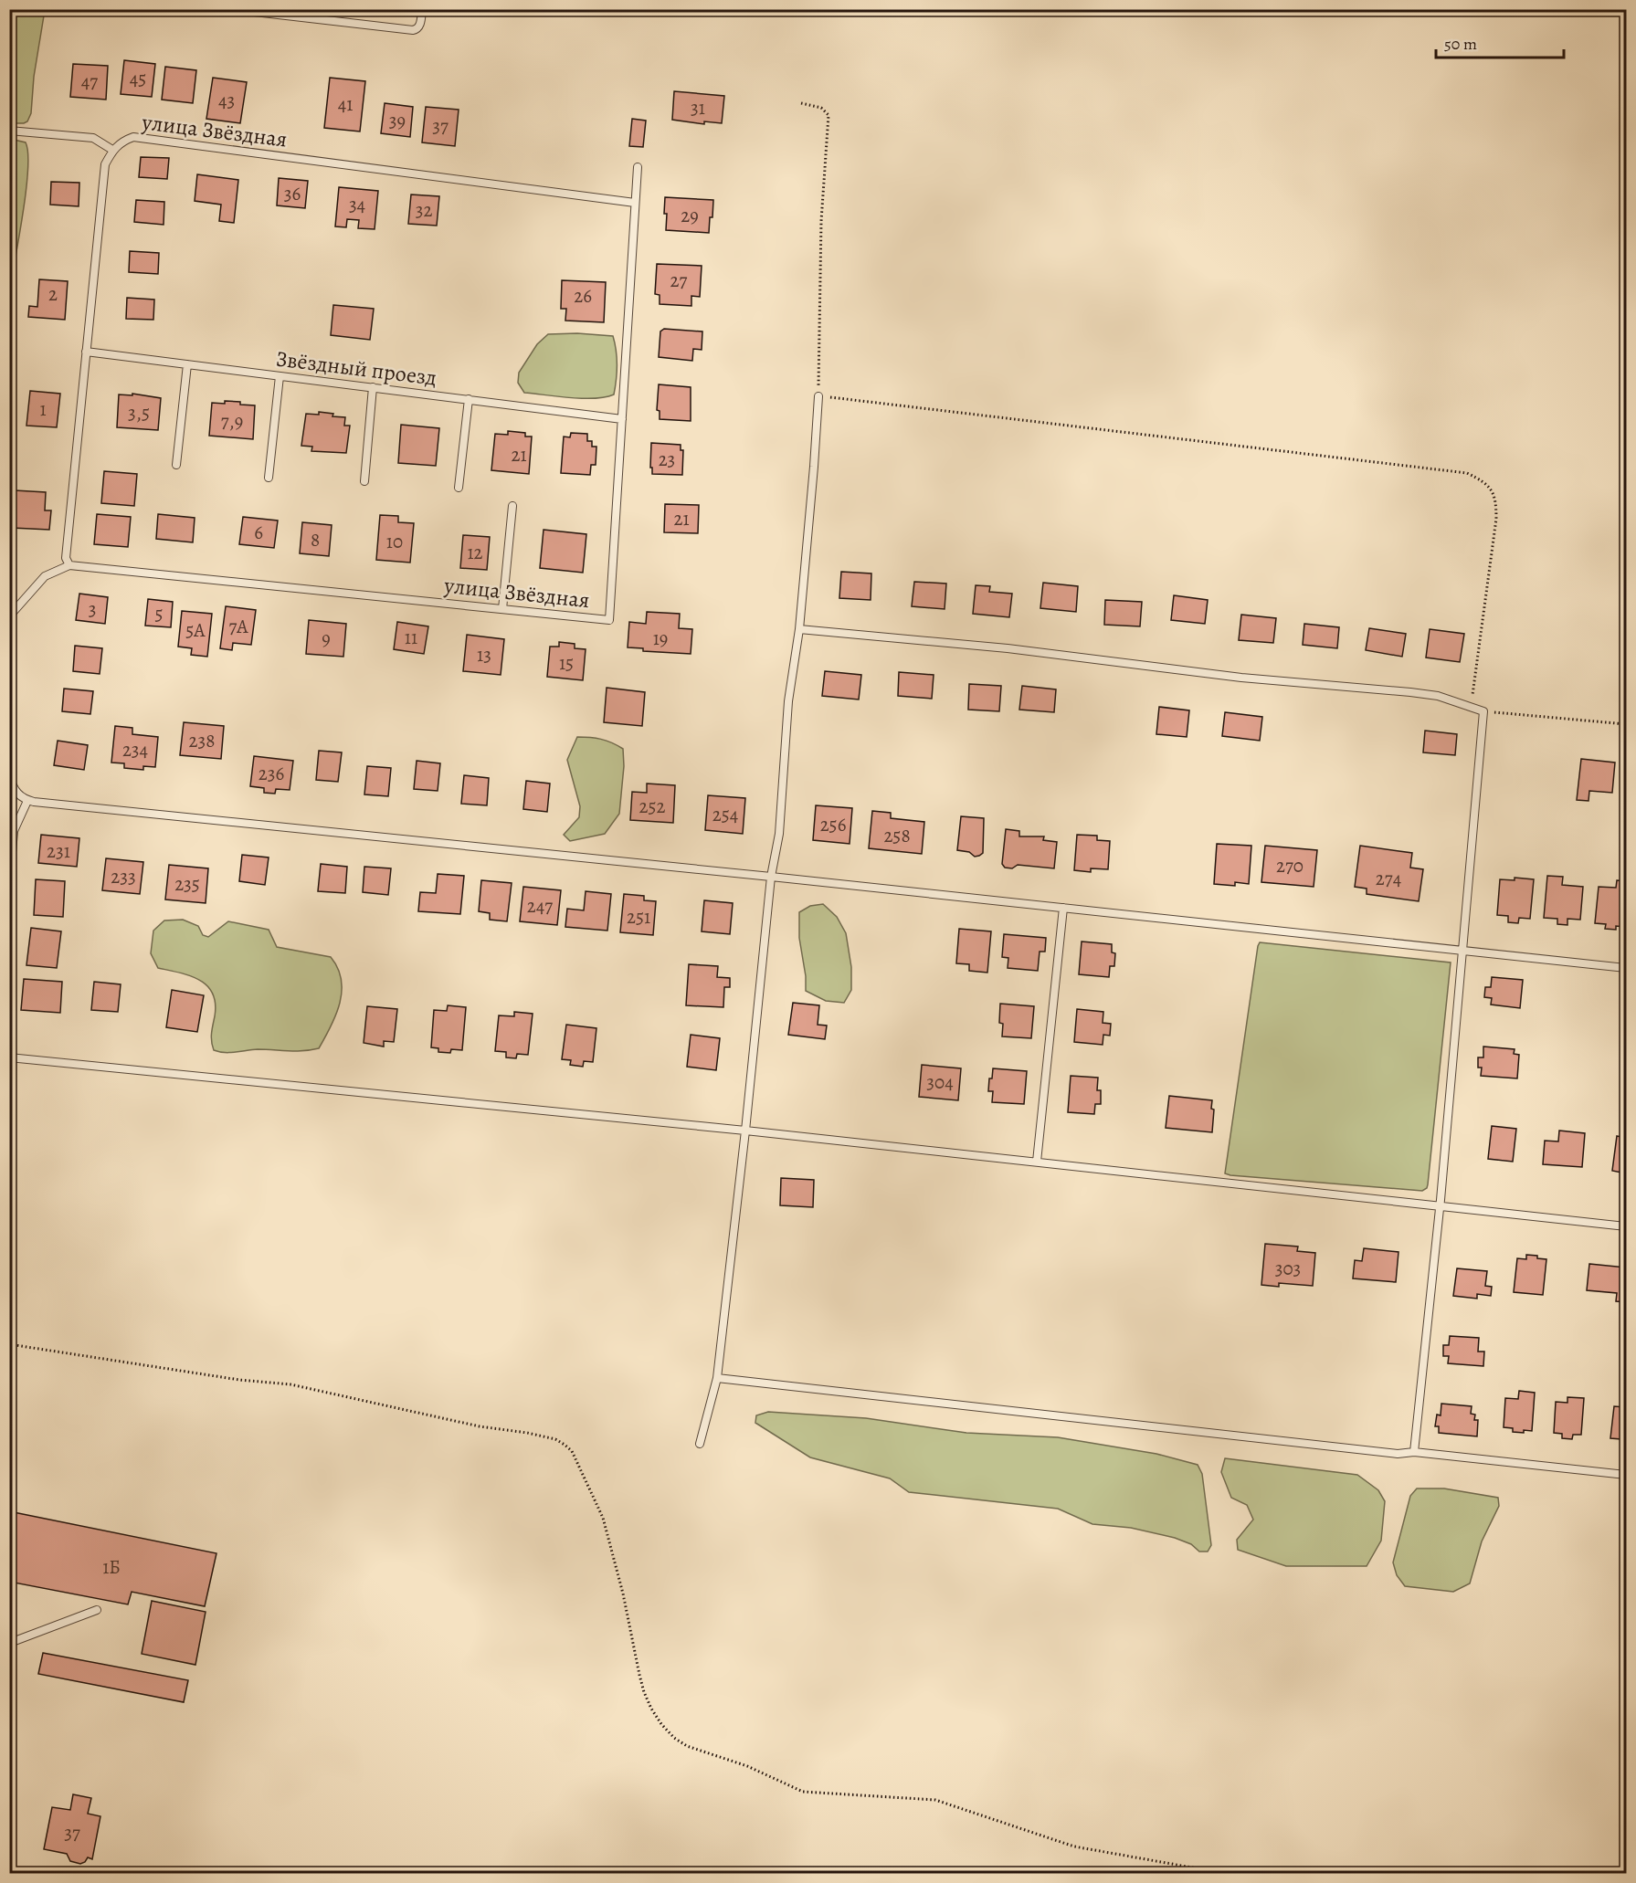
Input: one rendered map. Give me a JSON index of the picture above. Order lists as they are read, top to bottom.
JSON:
{
  "streets": {
    "lane": ["улица Звёздная", "Звёздный проезд"]
  },
  "crossings": [
    ["улица Звёздная", "Звёздный проезд"]
  ],
  "house_numbers": [
    "45",
    "47",
    "43",
    "41",
    "31",
    "39",
    "37",
    "36",
    "34",
    "32",
    "29",
    "27",
    "2",
    "26",
    "1",
    "3,5",
    "7,9",
    "21",
    "23",
    "21",
    "6",
    "8",
    "10",
    "12",
    "3",
    "5",
    "7А",
    "5А",
    "11",
    "9",
    "19",
    "13",
    "15",
    "238",
    "234",
    "236",
    "252",
    "254",
    "256",
    "258",
    "231",
    "270",
    "233",
    "274",
    "235",
    "247",
    "251",
    "304",
    "303",
    "1Б",
    "37"
  ],
  "scale_bar": "50 m"
}
